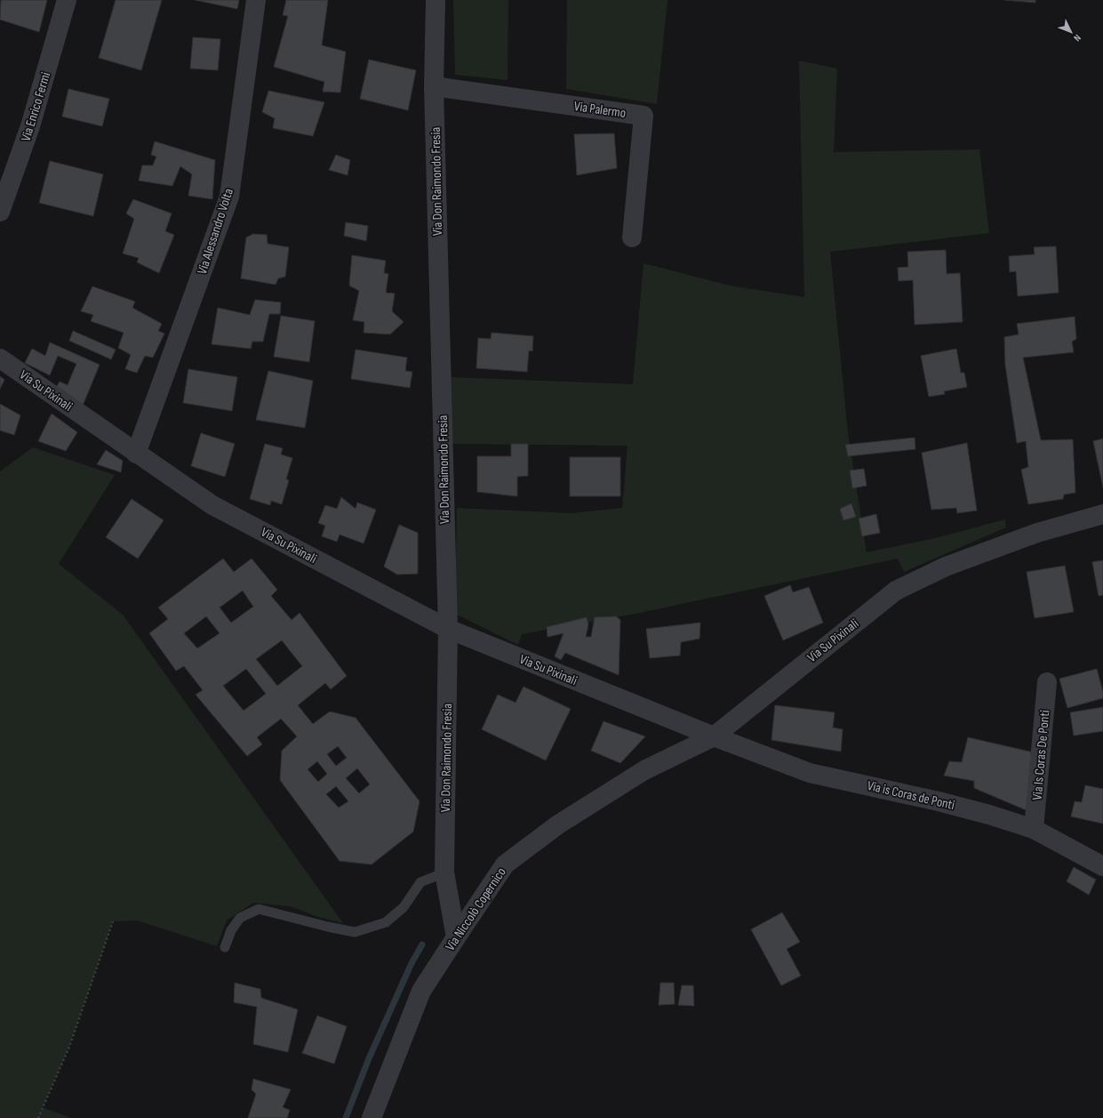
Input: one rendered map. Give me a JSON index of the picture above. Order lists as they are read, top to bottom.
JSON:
{
  "streets": {
    "street": [
      "Via Enrico Fermi",
      "Via Palermo",
      "Via Don Raimondo Fresia",
      "Via Alessandro Volta",
      "Via Su Pixinali",
      "Via Is Coras De Ponti",
      "Via is Coras de Ponti",
      "Via Niccolò Copernico"
    ]
  },
  "crossings": [
    ["Via Palermo", "Via Don Raimondo Fresia"],
    ["Via Don Raimondo Fresia", "Via Su Pixinali"],
    ["Via Don Raimondo Fresia", "Via Niccolò Copernico"],
    ["Via Alessandro Volta", "Via Su Pixinali"],
    ["Via Su Pixinali", "Via is Coras de Ponti"],
    ["Via Su Pixinali", "Via Niccolò Copernico"],
    ["Via Is Coras De Ponti", "Via is Coras de Ponti"],
    ["Via is Coras de Ponti", "Via Niccolò Copernico"]
  ],
  "north": "bottom right"
}
